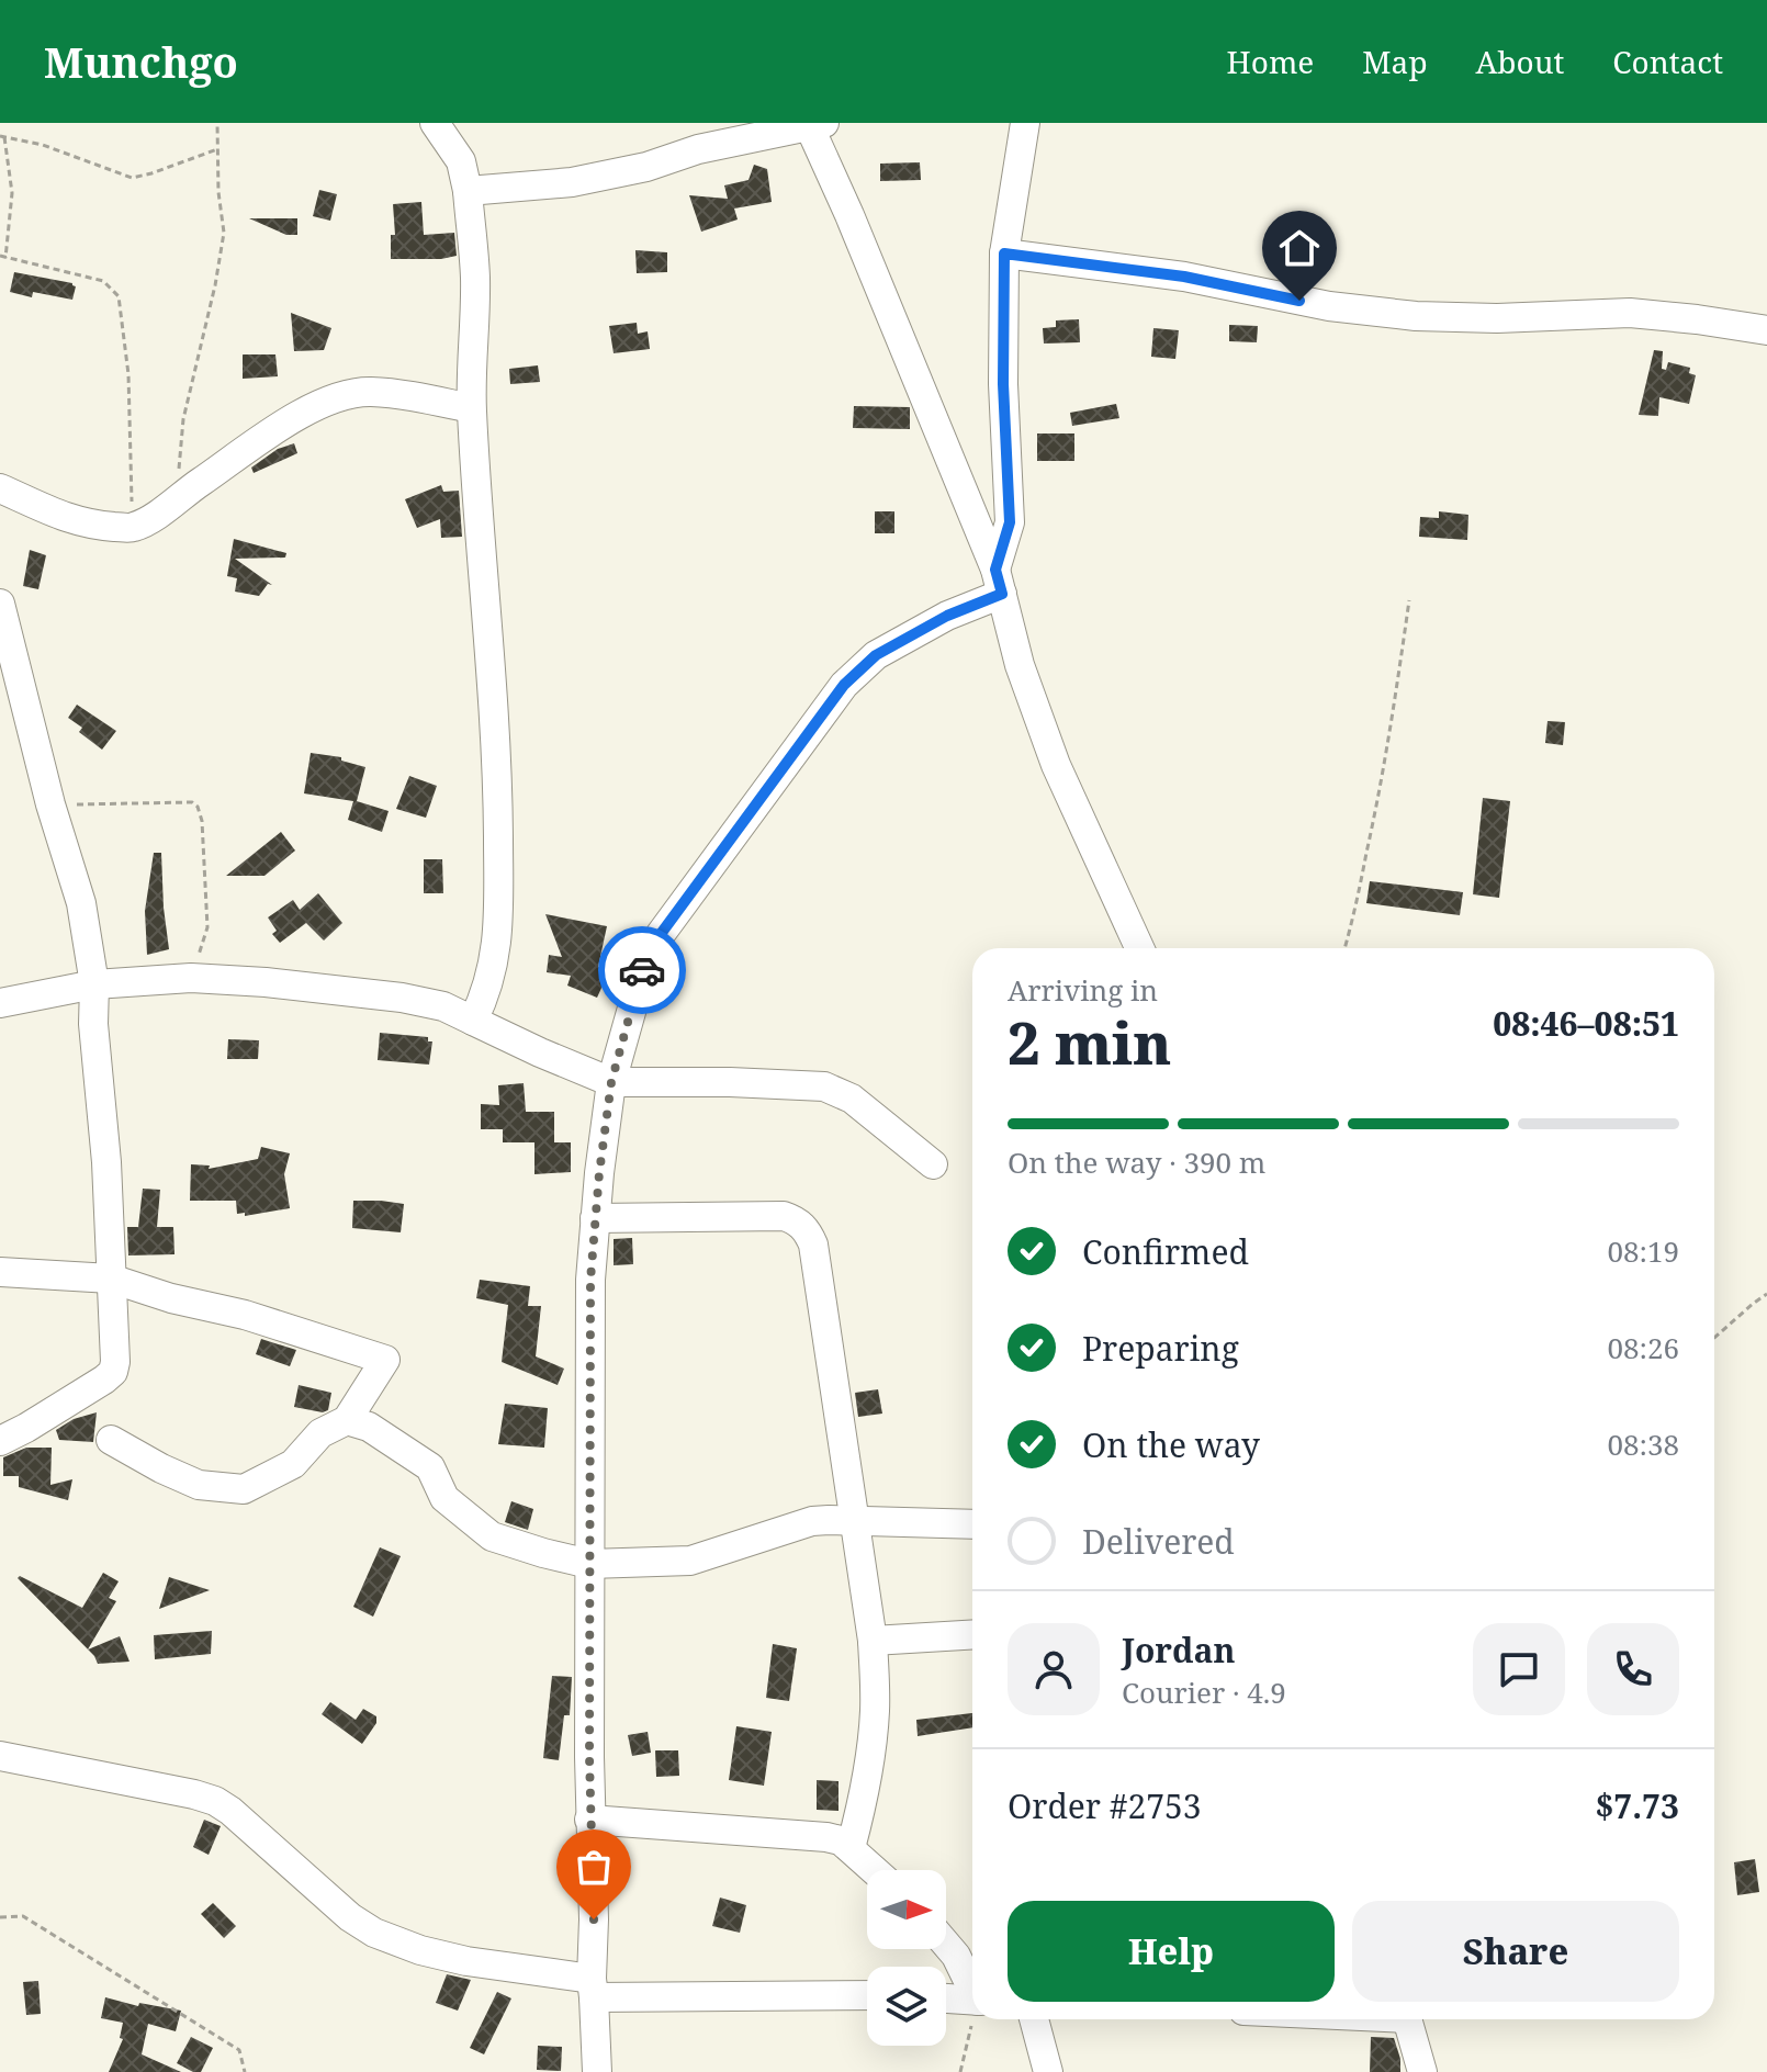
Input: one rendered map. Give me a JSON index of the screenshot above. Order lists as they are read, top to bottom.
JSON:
{
  "north": "right",
  "page": {
    "header": "Munchgo",
    "nav": [
      "Home",
      "Map",
      "About",
      "Contact"
    ],
    "heading": ["2 min", "Arriving in", "08:46–08:51"],
    "panel": [
      "Jordan",
      "Courier · 4.9",
      "Order #2753",
      "$7.73"
    ],
    "bar": "On the way · 390 m",
    "list": [
      ["Confirmed", "08:19"],
      ["Preparing", "08:26"],
      ["On the way", "08:38"],
      "Delivered"
    ],
    "buttons": ["Help", "Share"]
  }
}
